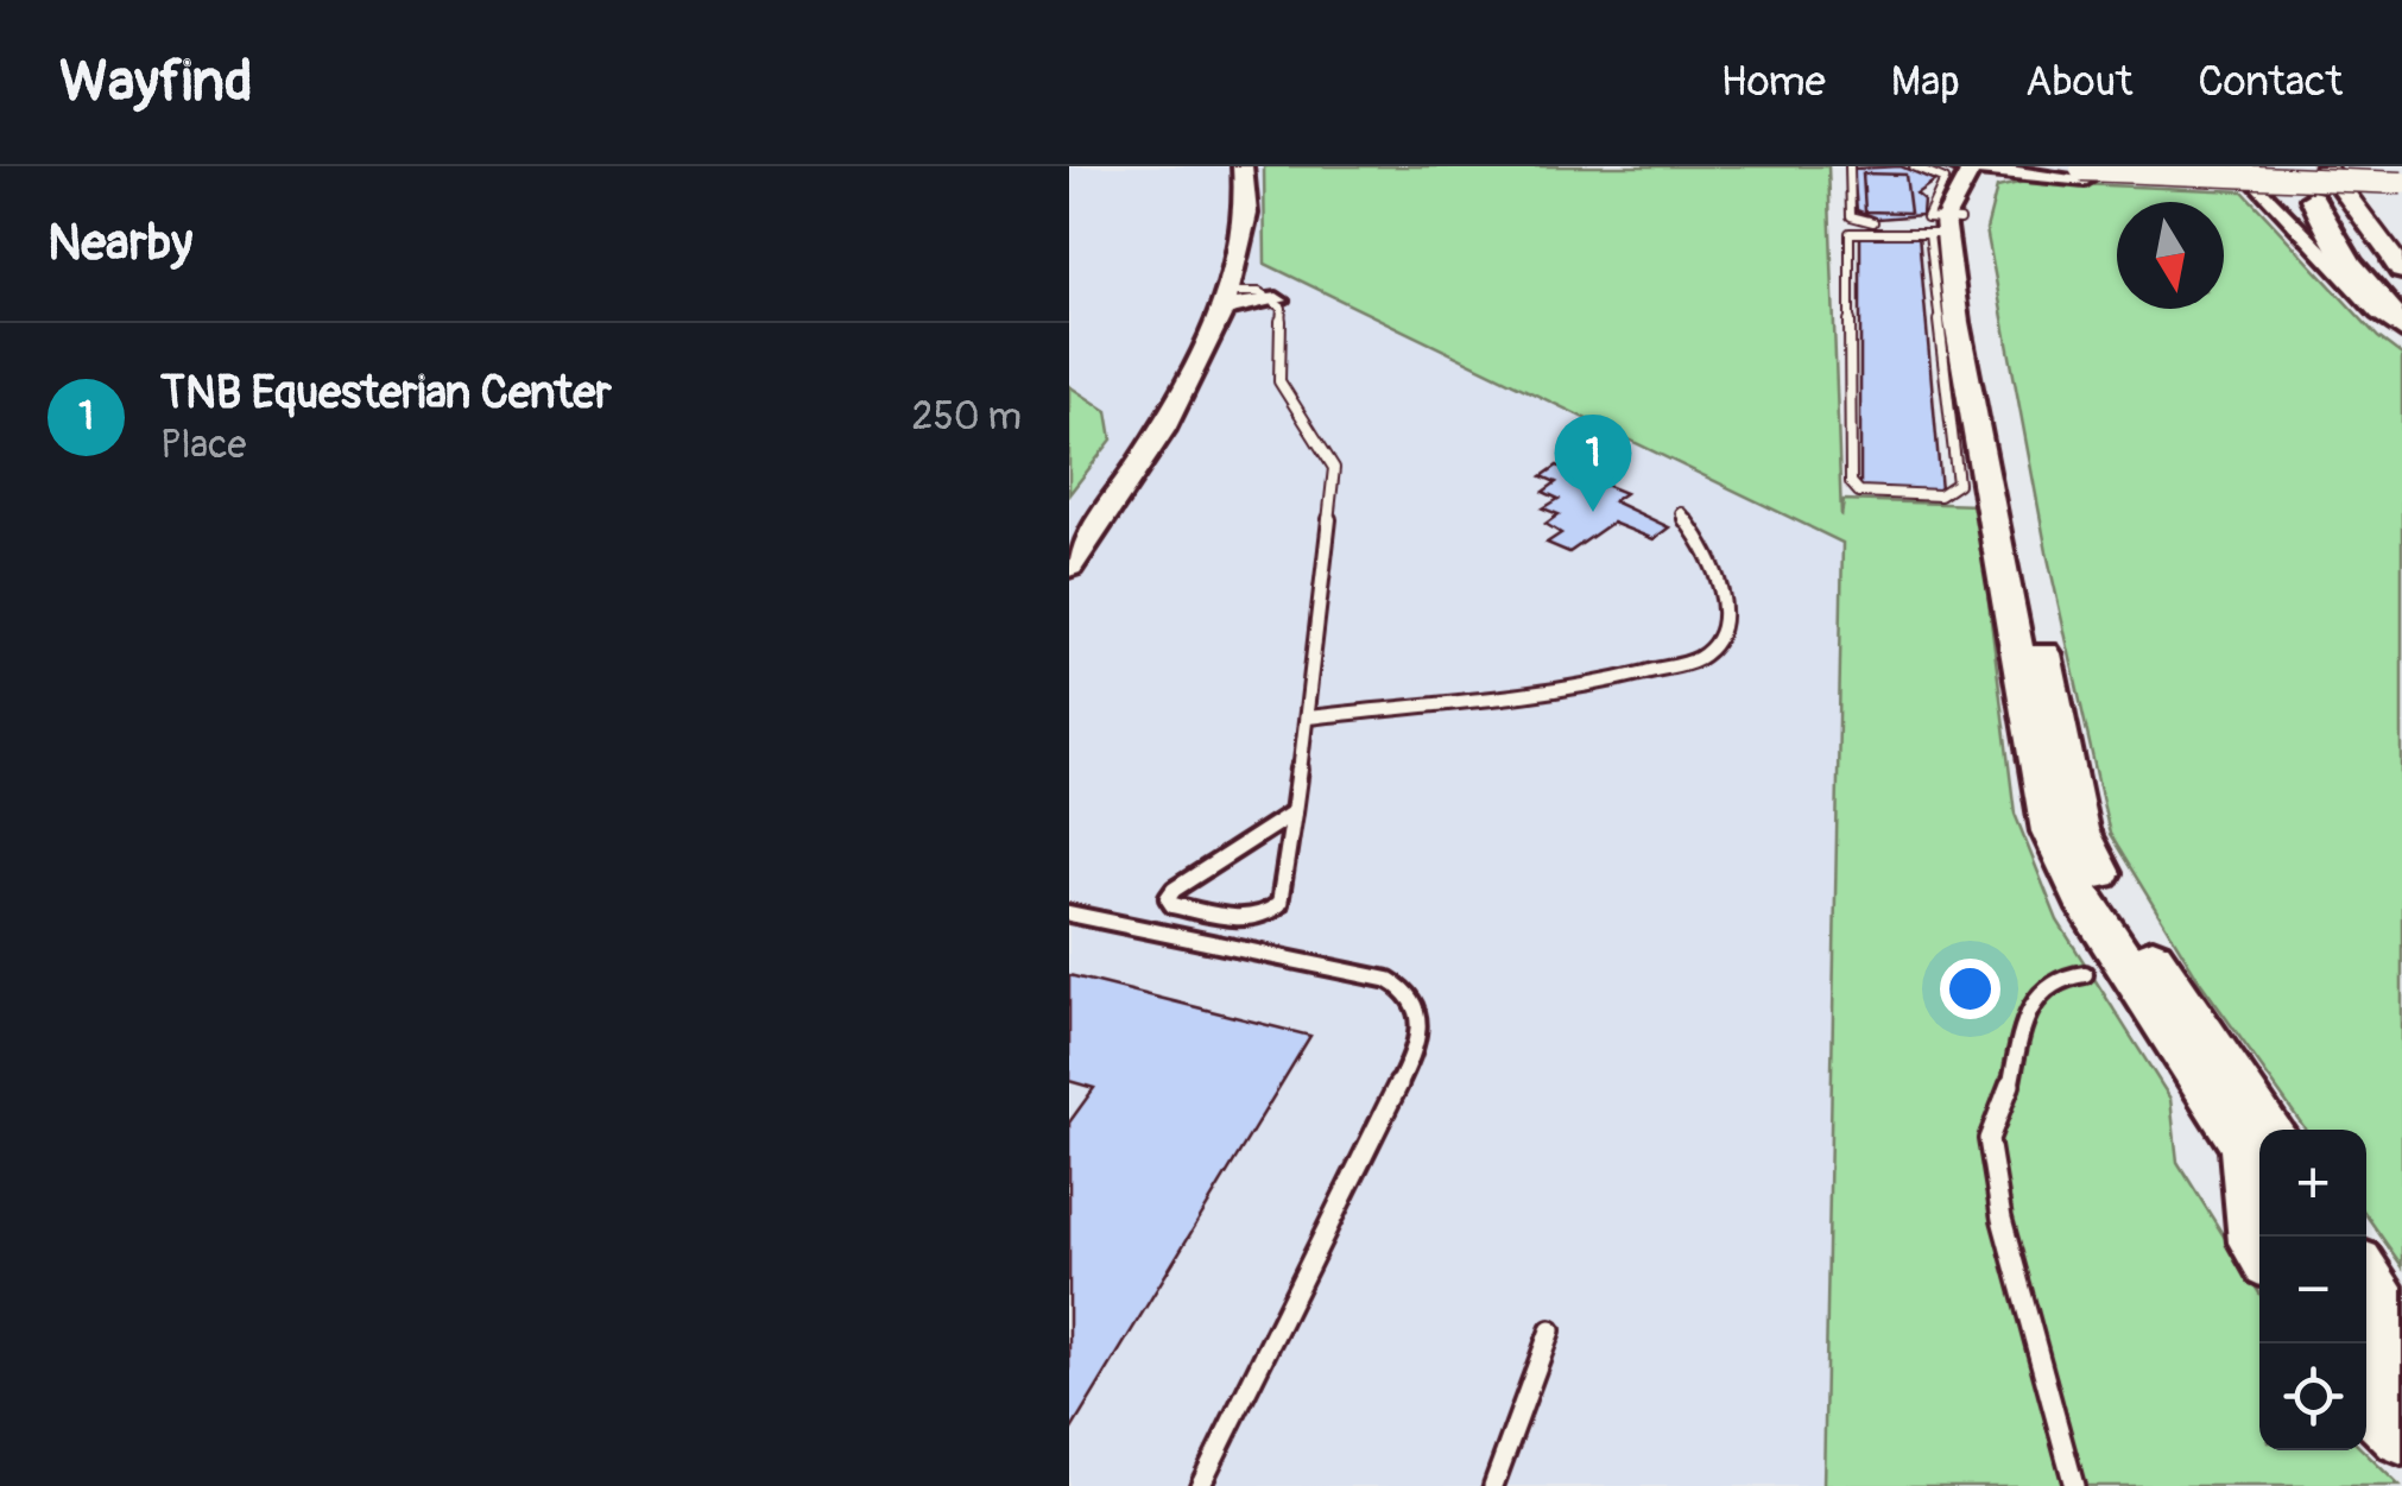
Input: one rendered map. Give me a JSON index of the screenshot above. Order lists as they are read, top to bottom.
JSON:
{
  "north": "bottom",
  "page": {
    "header": "Wayfind",
    "nav": [
      "Home",
      "Map",
      "About",
      "Contact"
    ],
    "heading": "Nearby",
    "list": [
      {
        "mark": "1",
        "name": "TNB Equesterian Center",
        "note": "Place",
        "value": "250 m"
      }
    ],
    "pins": "1",
    "map_buttons": ["+", "−"]
  }
}
